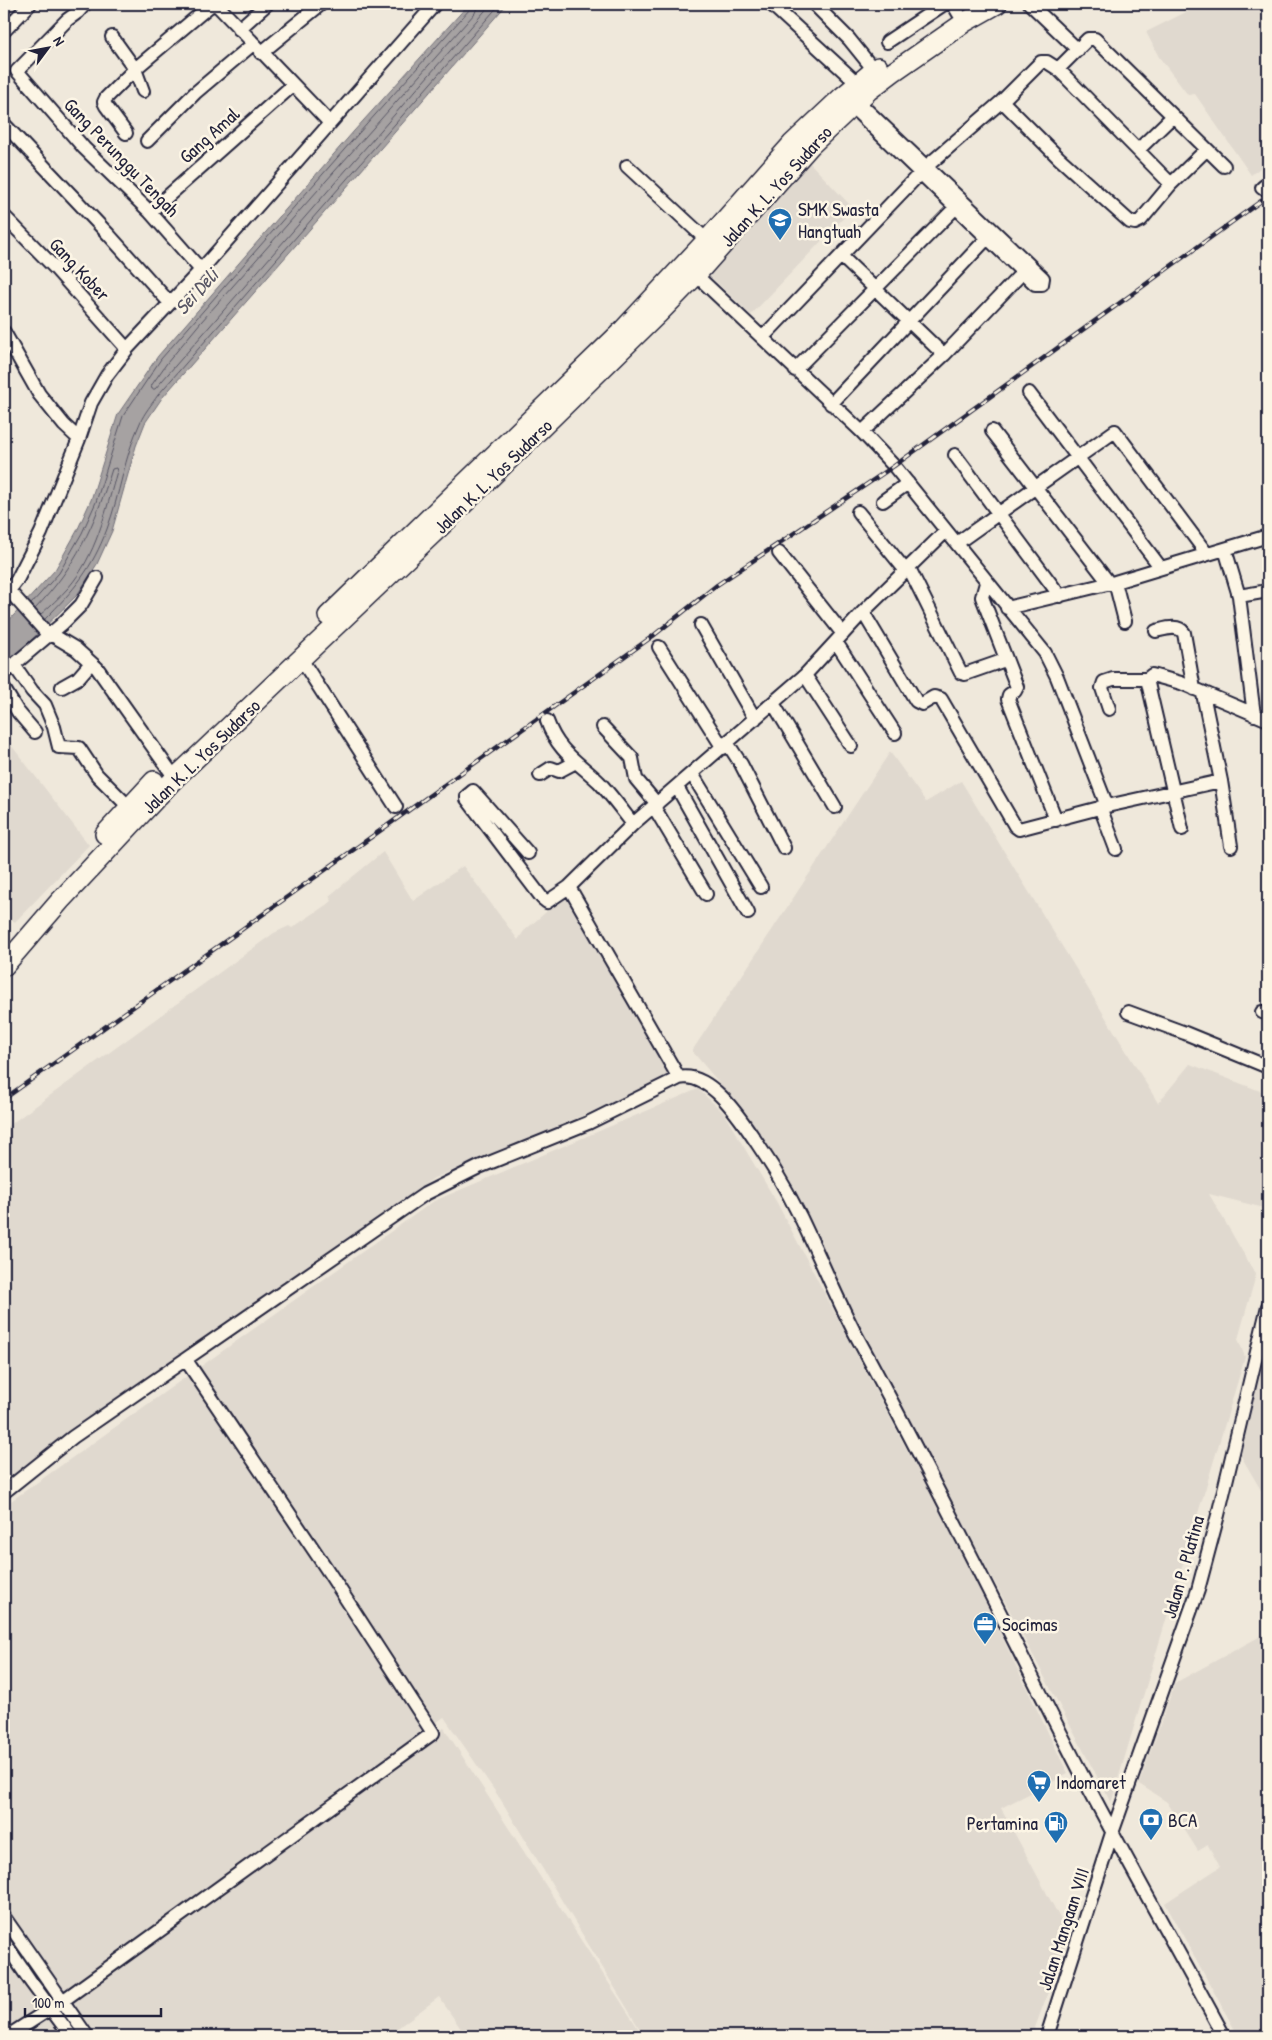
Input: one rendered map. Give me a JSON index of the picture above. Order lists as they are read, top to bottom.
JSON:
{
  "streets": {
    "highway": ["Jalan K. L. Yos Sudarso"],
    "street": [
      "Gang Amal",
      "Gang Perunggu Tengah",
      "Gang Kober",
      "Jalan P. Platina",
      "Jalan Mangaan VIII"
    ]
  },
  "crossings": [
    ["Gang Amal", "Gang Perunggu Tengah"],
    ["Jalan P. Platina", "Jalan Mangaan VIII"]
  ],
  "water": ["Sei Deli"],
  "places": {
    "school or university": ["SMK Swasta Hangtuah"],
    "office": ["Socimas"],
    "supermarket": ["Indomaret"],
    "bank": ["BCA"],
    "fuel station": ["Pertamina"]
  },
  "scale_bar": "100 m",
  "north": "top right"
}
